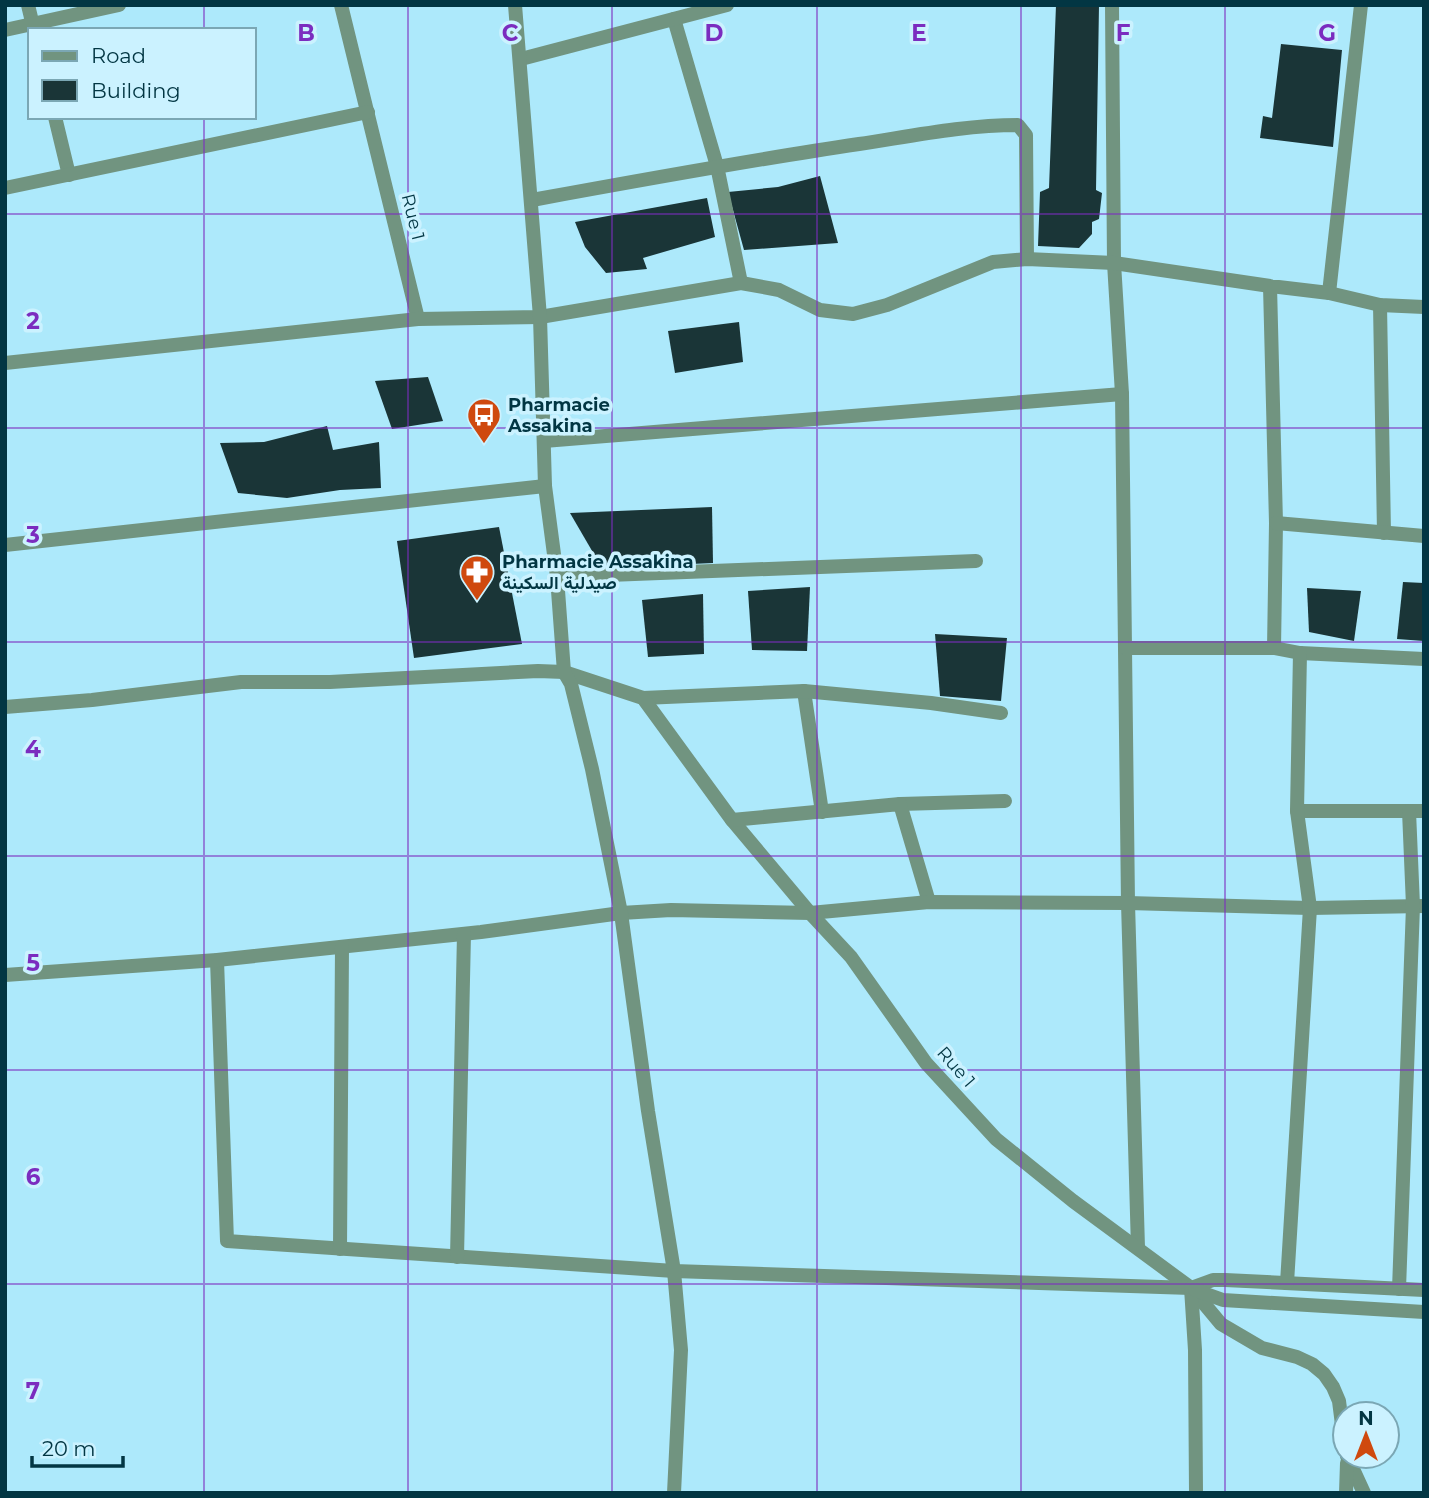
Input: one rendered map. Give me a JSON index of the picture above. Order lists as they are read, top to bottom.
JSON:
{
  "streets": {
    "street": ["Rue 1"]
  },
  "places": {
    "bus stop": ["Pharmacie Assakina"],
    "pharmacy": ["Pharmacie Assakina صيدلية السكينة"]
  },
  "legend": ["Road", "Building"],
  "scale_bar": "20 m",
  "north": "top",
  "grid": {
    "columns": [
      "B",
      "C",
      "D",
      "E",
      "F",
      "G"
    ],
    "rows": [
      "2",
      "3",
      "4",
      "5",
      "6",
      "7"
    ]
  }
}
